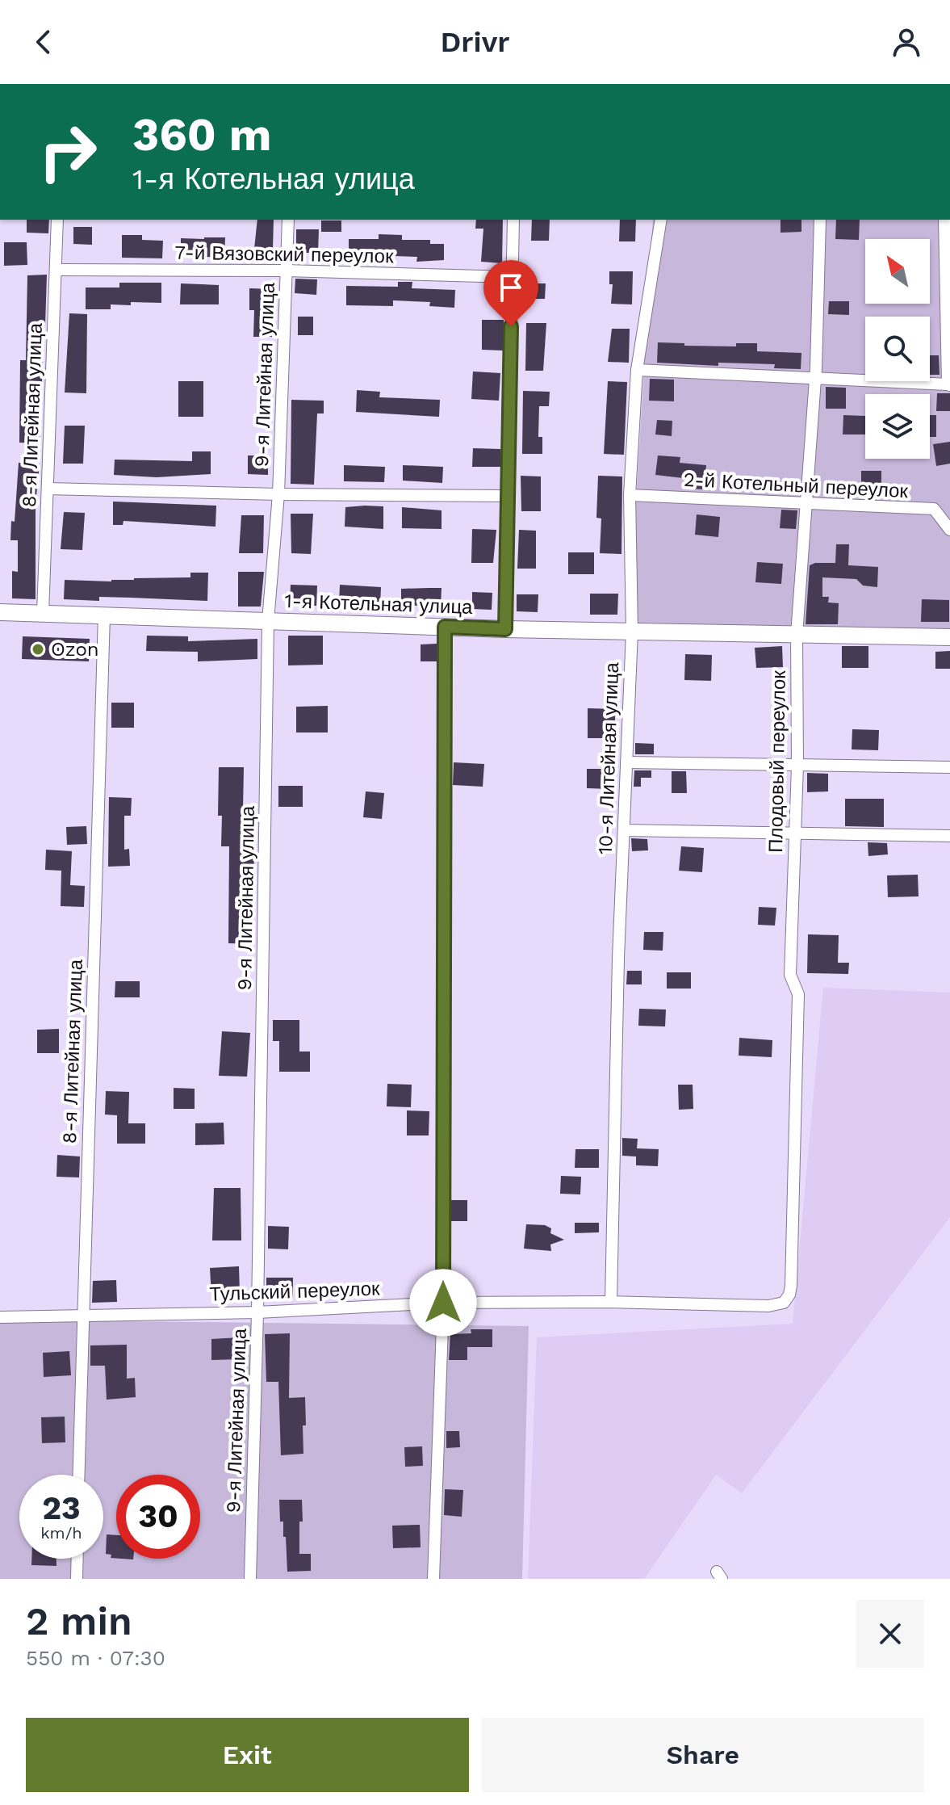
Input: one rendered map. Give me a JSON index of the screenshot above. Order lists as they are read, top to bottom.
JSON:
{
  "streets": {
    "street": [
      "7-й Вязовский переулок",
      "9-я Литейная улица",
      "8-я Литейная улица",
      "2-й Котельный переулок",
      "1-я Котельная улица",
      "10-я Литейная улица",
      "Плодовый переулок",
      "Тульский переулок"
    ]
  },
  "crossings": [
    ["7-й Вязовский переулок", "9-я Литейная улица"],
    ["7-й Вязовский переулок", "8-я Литейная улица"],
    ["9-я Литейная улица", "1-я Котельная улица"],
    ["9-я Литейная улица", "Тульский переулок"],
    ["8-я Литейная улица", "1-я Котельная улица"],
    ["8-я Литейная улица", "Тульский переулок"],
    ["2-й Котельный переулок", "10-я Литейная улица"],
    ["2-й Котельный переулок", "Плодовый переулок"],
    ["1-я Котельная улица", "10-я Литейная улица"],
    ["1-я Котельная улица", "Плодовый переулок"],
    ["10-я Литейная улица", "Тульский переулок"],
    ["Плодовый переулок", "Тульский переулок"]
  ],
  "places": ["Ozon"],
  "north": "top left",
  "page": {
    "header": "Drivr",
    "turn": ["360 m", "1-я Котельная улица"],
    "speed": "23 km/h",
    "limit": "30",
    "heading": ["2 min", "550 m · 07:30"],
    "buttons": ["Exit", "Share"]
  }
}
